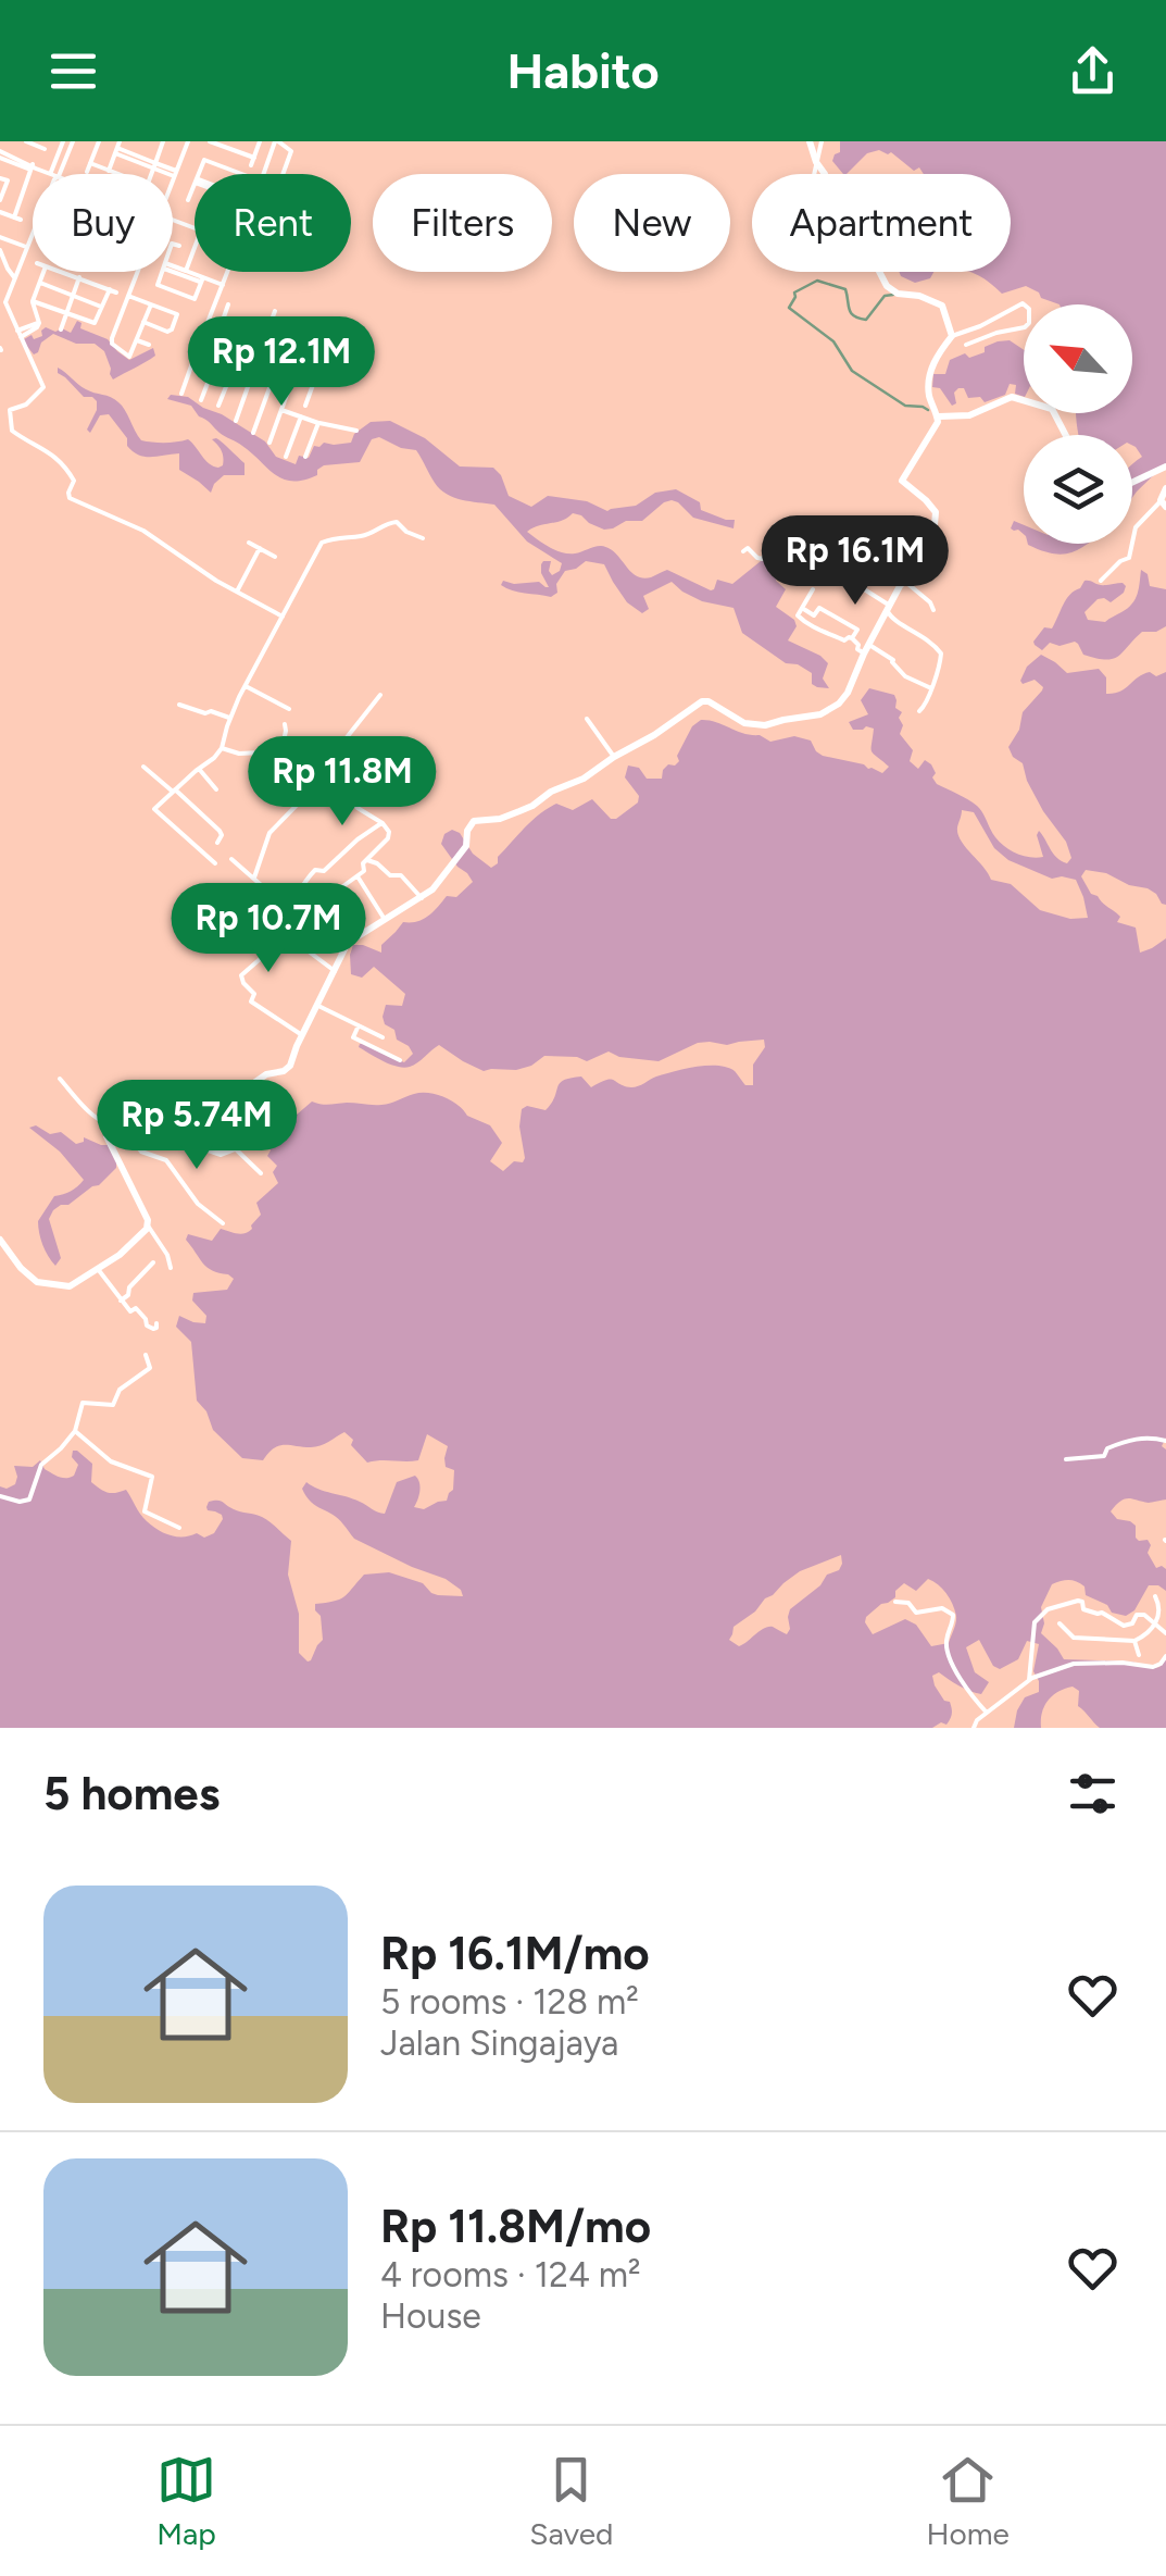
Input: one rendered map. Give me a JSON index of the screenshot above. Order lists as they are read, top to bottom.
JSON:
{
  "north": "top left",
  "page": {
    "header": "Habito",
    "chip": [
      "Buy",
      "Rent",
      "Filters",
      "New",
      "Apartment"
    ],
    "price": [
      "Rp 12.1M",
      "Rp 16.1M",
      "Rp 11.8M",
      "Rp 10.7M",
      "Rp 5.74M"
    ],
    "heading": "5 homes",
    "list": [
      {
        "name": "Rp 16.1M/mo",
        "note": "5 rooms · 128 m² · Jalan Singajaya"
      },
      {
        "name": "Rp 11.8M/mo",
        "note": "4 rooms · 124 m² · House"
      }
    ],
    "tabs": ["Map", "Saved", "Home"]
  }
}
